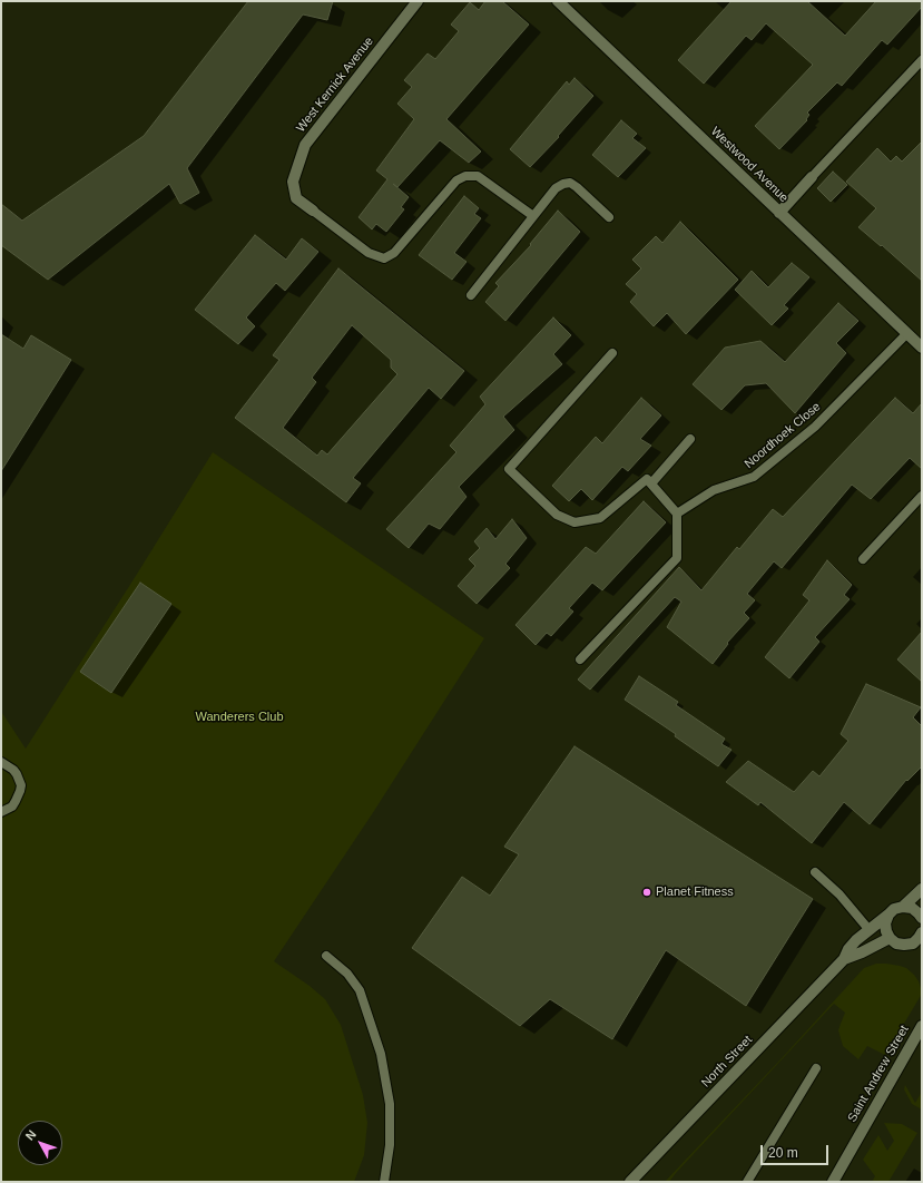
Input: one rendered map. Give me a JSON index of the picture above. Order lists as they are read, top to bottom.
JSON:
{
  "streets": {
    "street": [
      "West Kernick Avenue",
      "Westwood Avenue",
      "North Street",
      "Saint Andrew Street"
    ],
    "lane": ["Noordhoek Close"]
  },
  "crossings": [
    ["Westwood Avenue", "Noordhoek Close"]
  ],
  "parks": ["Wanderers Club"],
  "places": ["Planet Fitness"],
  "scale_bar": "20 m",
  "north": "top left"
}
